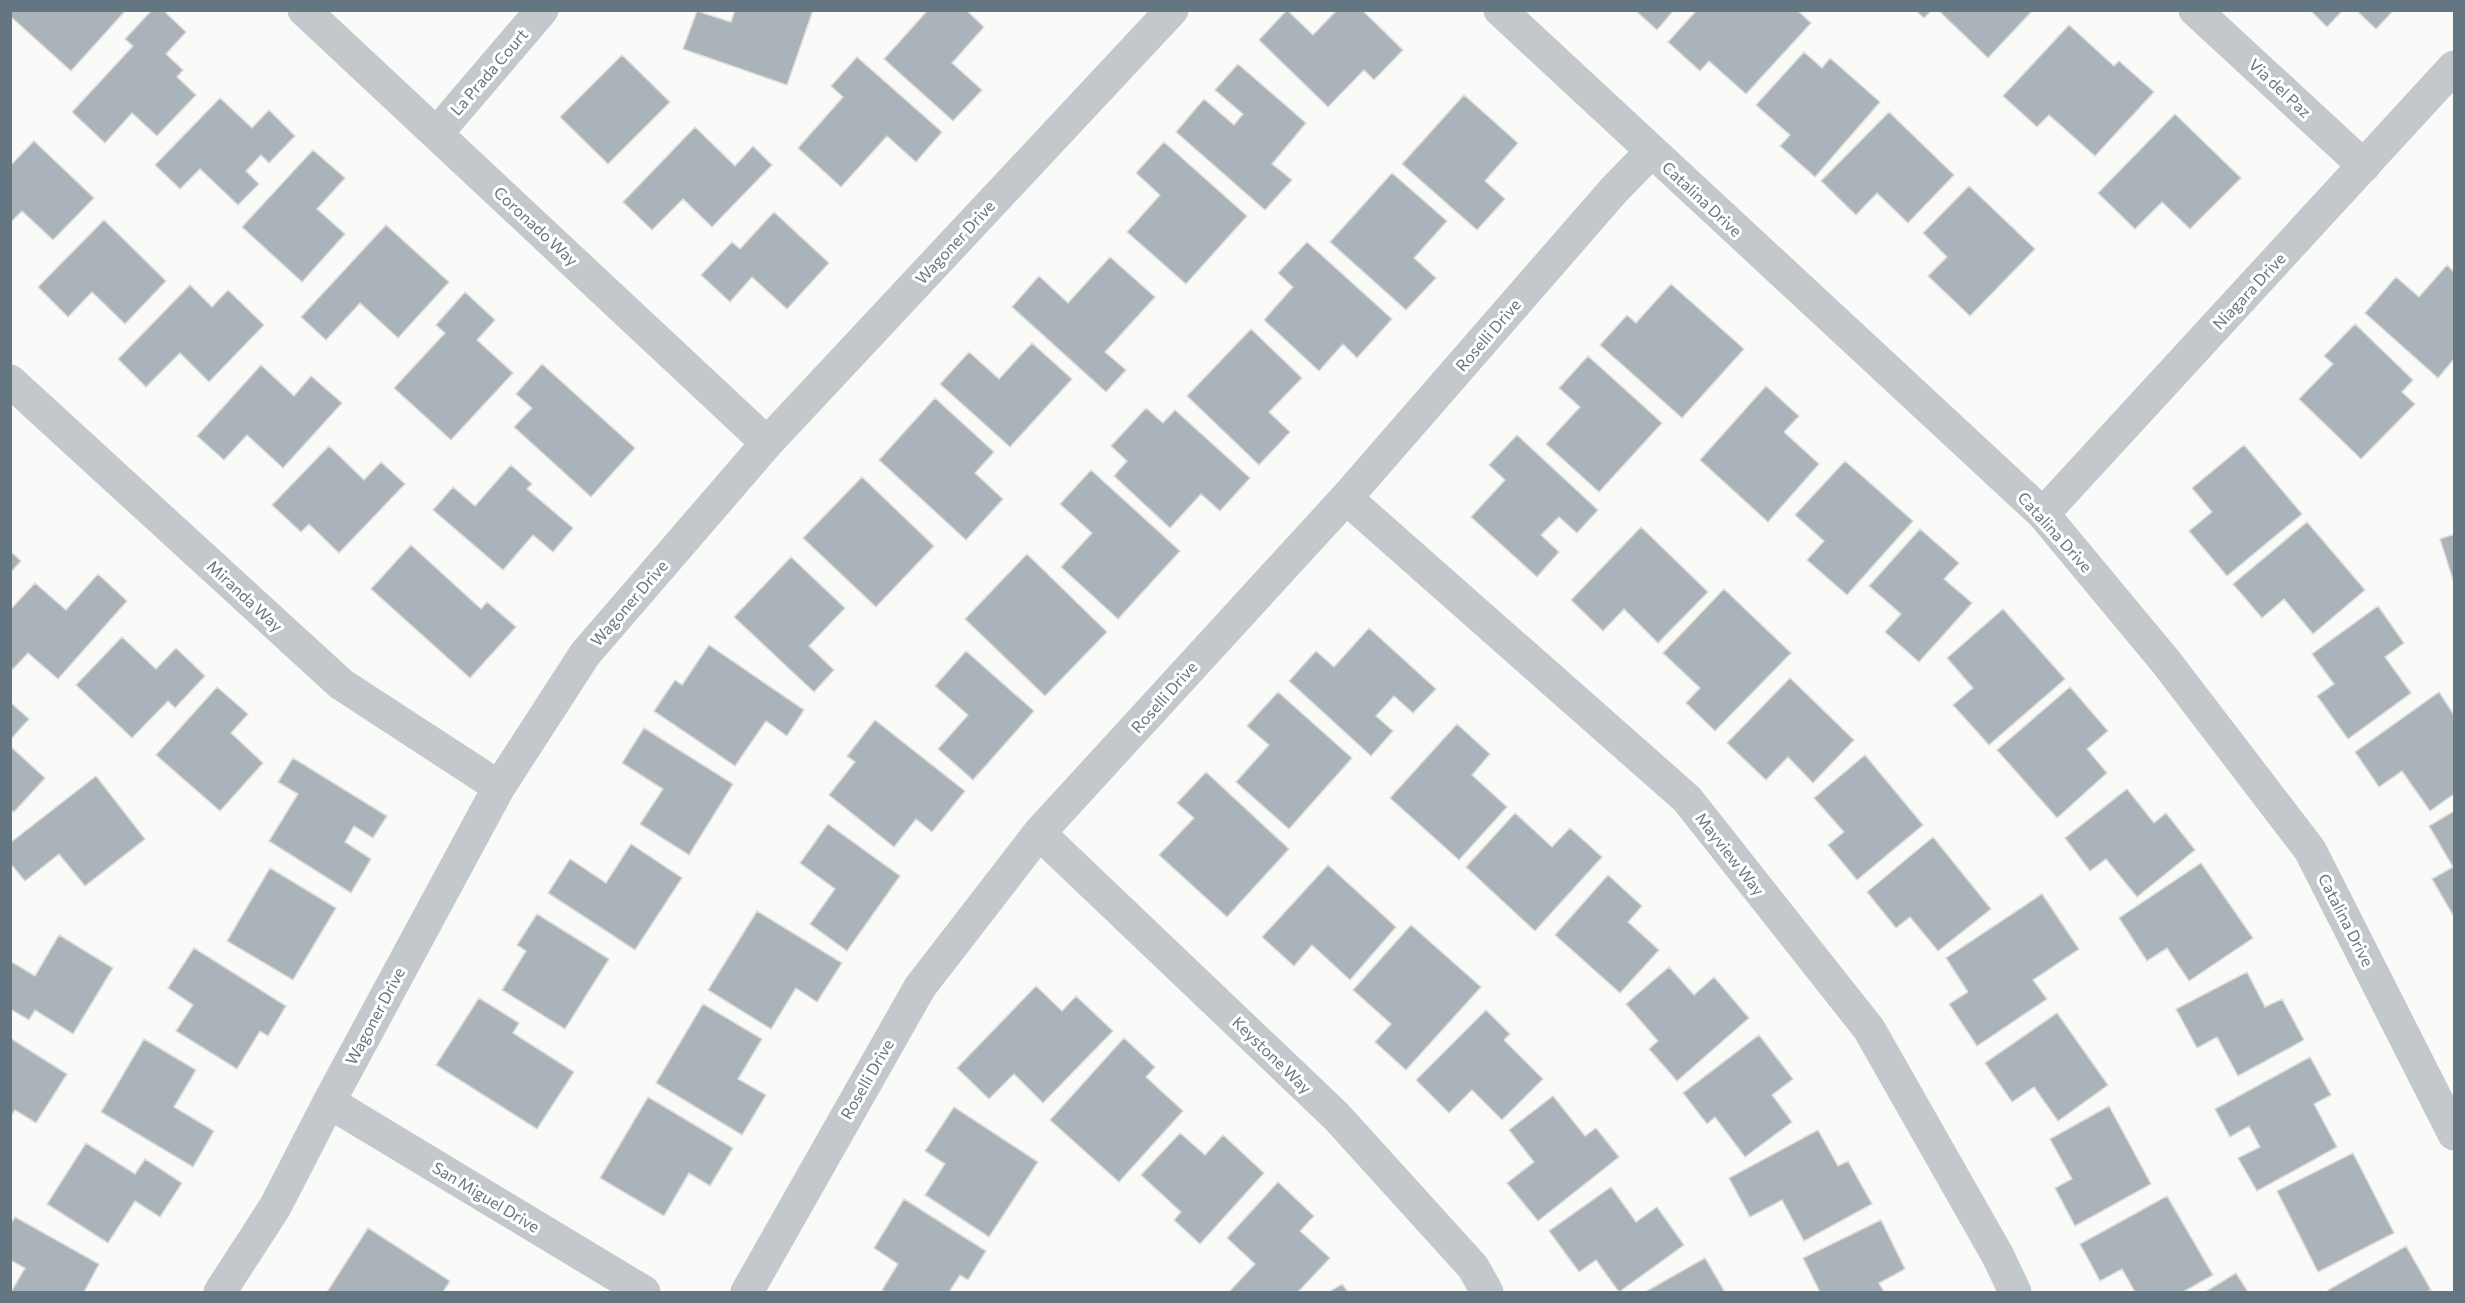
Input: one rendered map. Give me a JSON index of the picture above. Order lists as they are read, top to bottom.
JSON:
{
  "streets": {
    "street": [
      "La Prada Court",
      "Via del Paz",
      "Catalina Drive",
      "Coronado Way",
      "Wagoner Drive",
      "Niagara Drive",
      "Roselli Drive",
      "Miranda Way",
      "Mayview Way",
      "Keystone Way",
      "San Miguel Drive"
    ]
  },
  "crossings": [
    ["La Prada Court", "Coronado Way"],
    ["Via del Paz", "Niagara Drive"],
    ["Catalina Drive", "Niagara Drive"],
    ["Catalina Drive", "Roselli Drive"],
    ["Coronado Way", "Wagoner Drive"],
    ["Wagoner Drive", "Miranda Way"],
    ["Wagoner Drive", "San Miguel Drive"],
    ["Roselli Drive", "Mayview Way"],
    ["Roselli Drive", "Keystone Way"]
  ]
}
